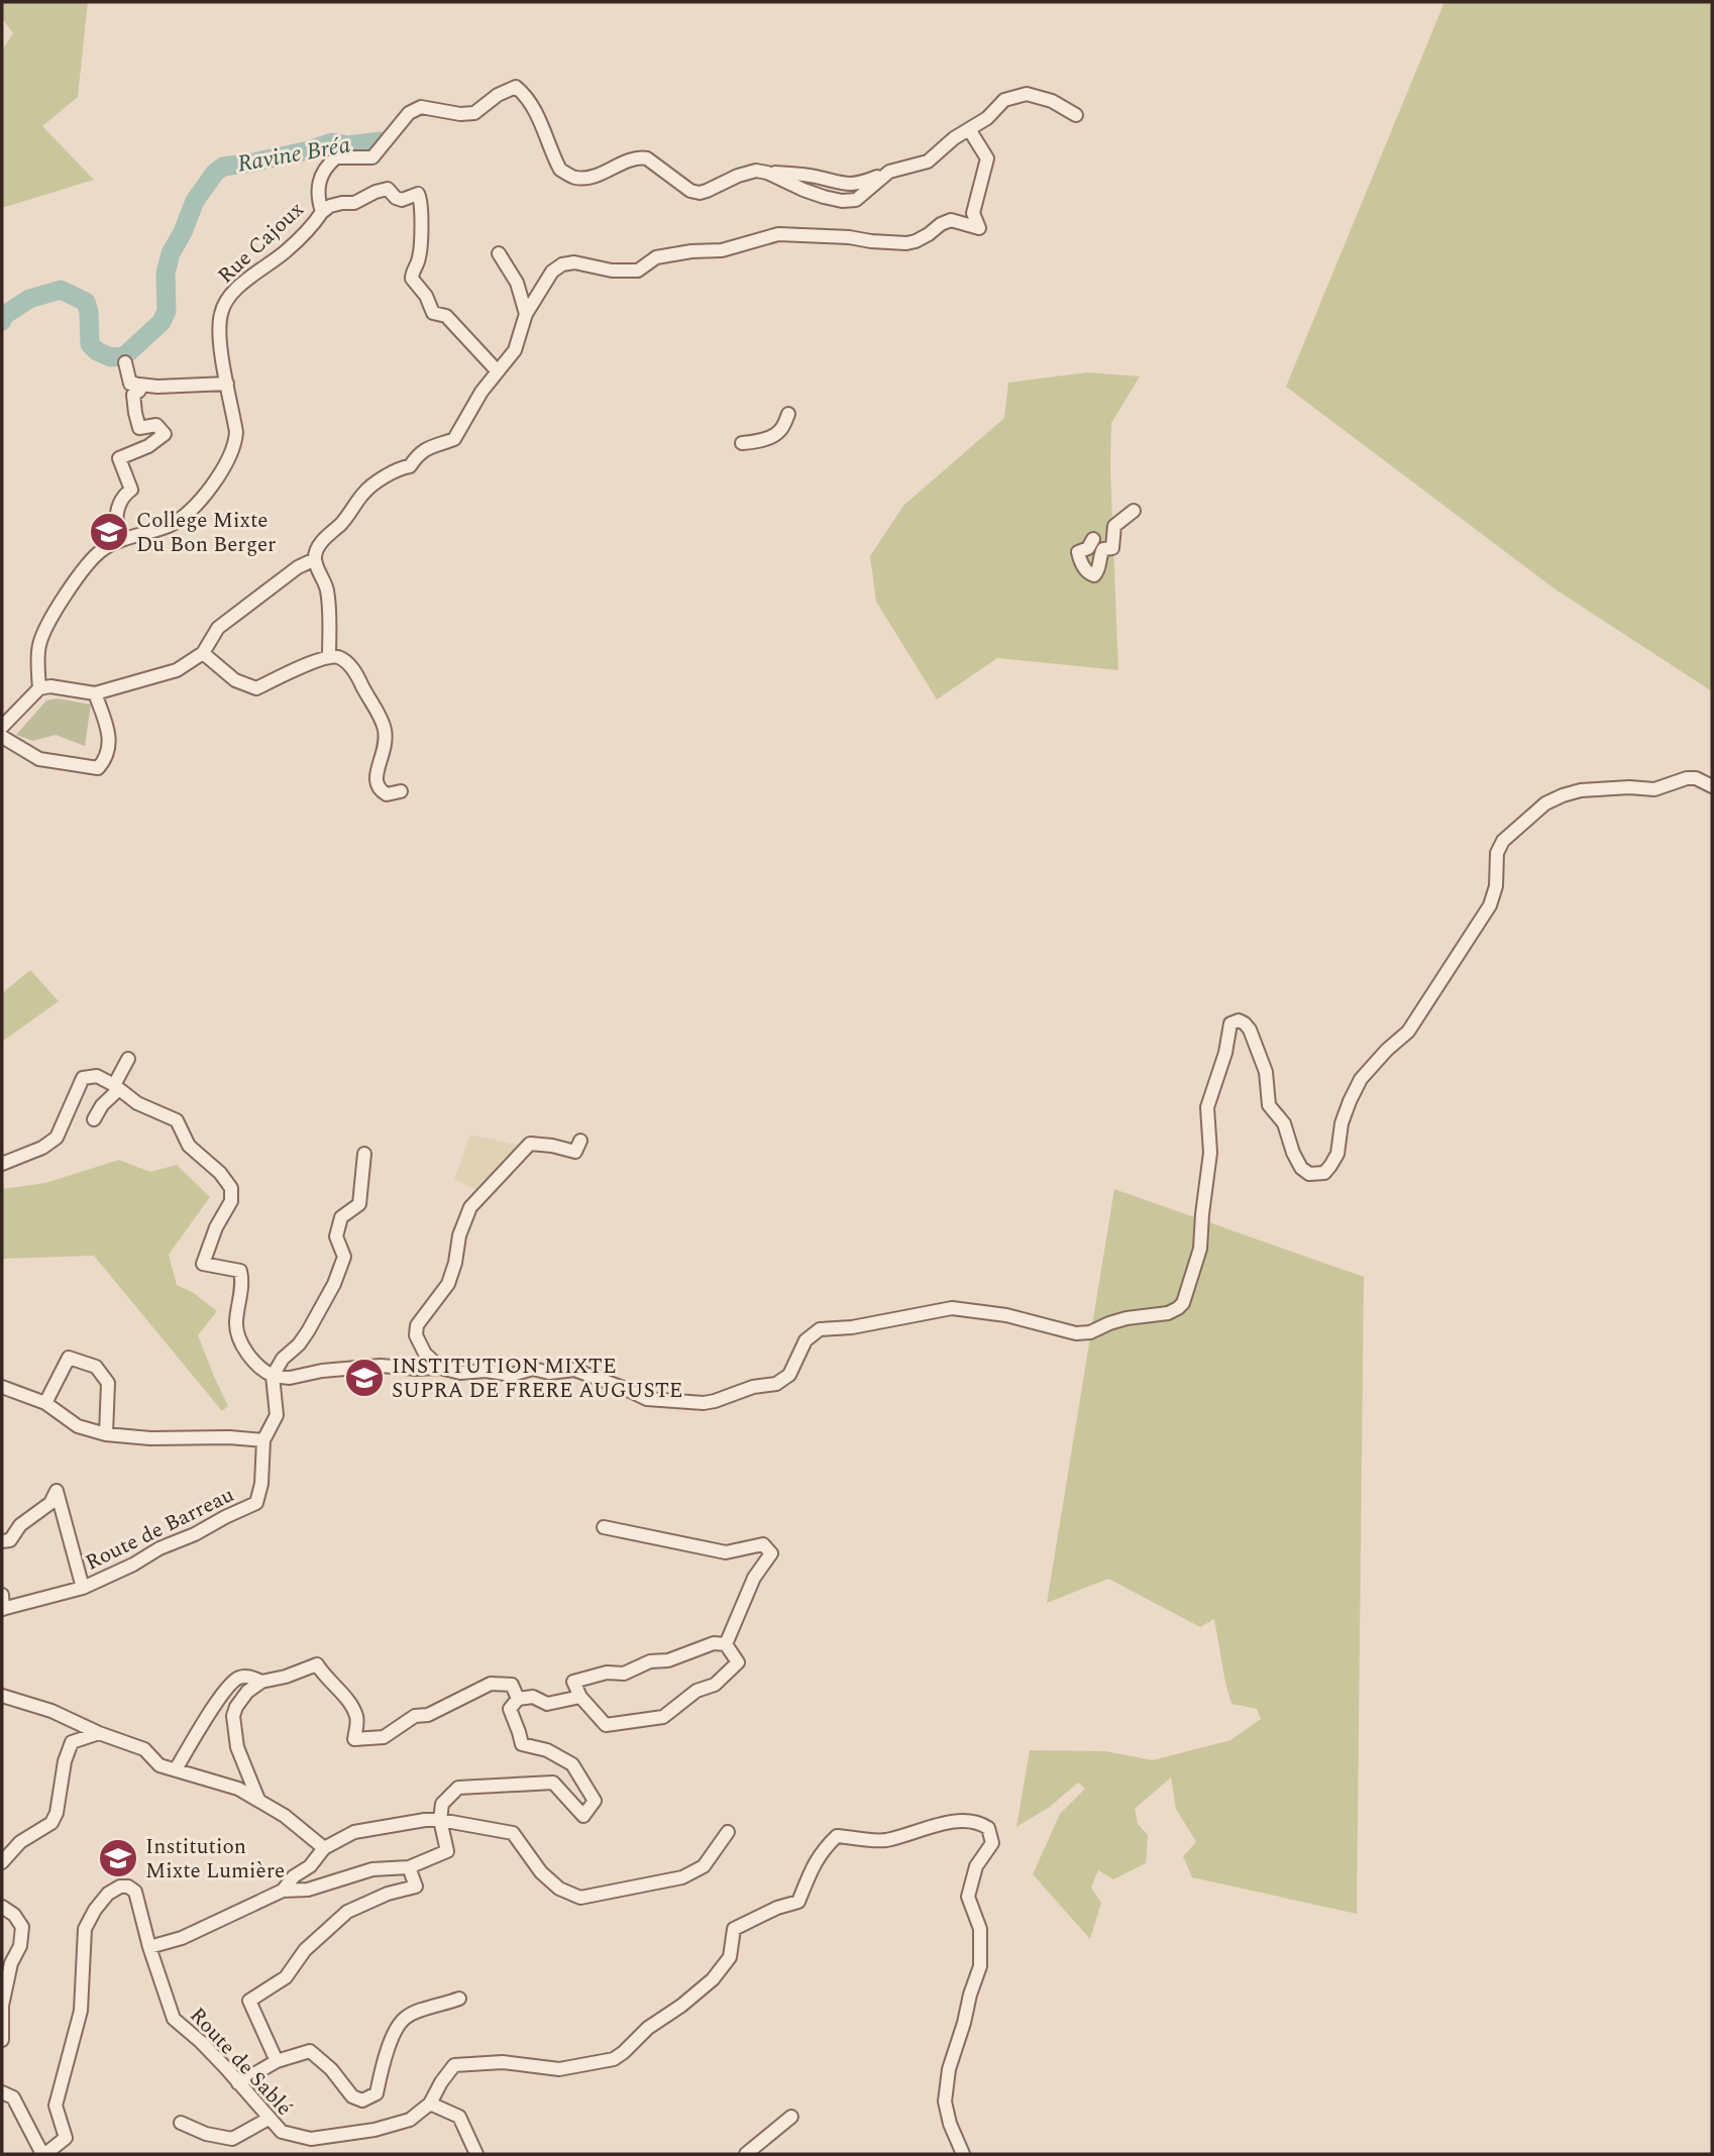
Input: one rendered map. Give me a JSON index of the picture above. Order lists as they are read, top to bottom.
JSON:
{
  "streets": {
    "street": ["Rue Cajoux", "Route de Barreau", "Route de Sablé"]
  },
  "water": ["Ravine Bréa"],
  "places": {
    "school or university": ["College Mixte Du Bon Berger", "INSTITUTION MIXTE SUPRA DE FRERE AUGUSTE", "Institution Mixte Lumière"]
  }
}
